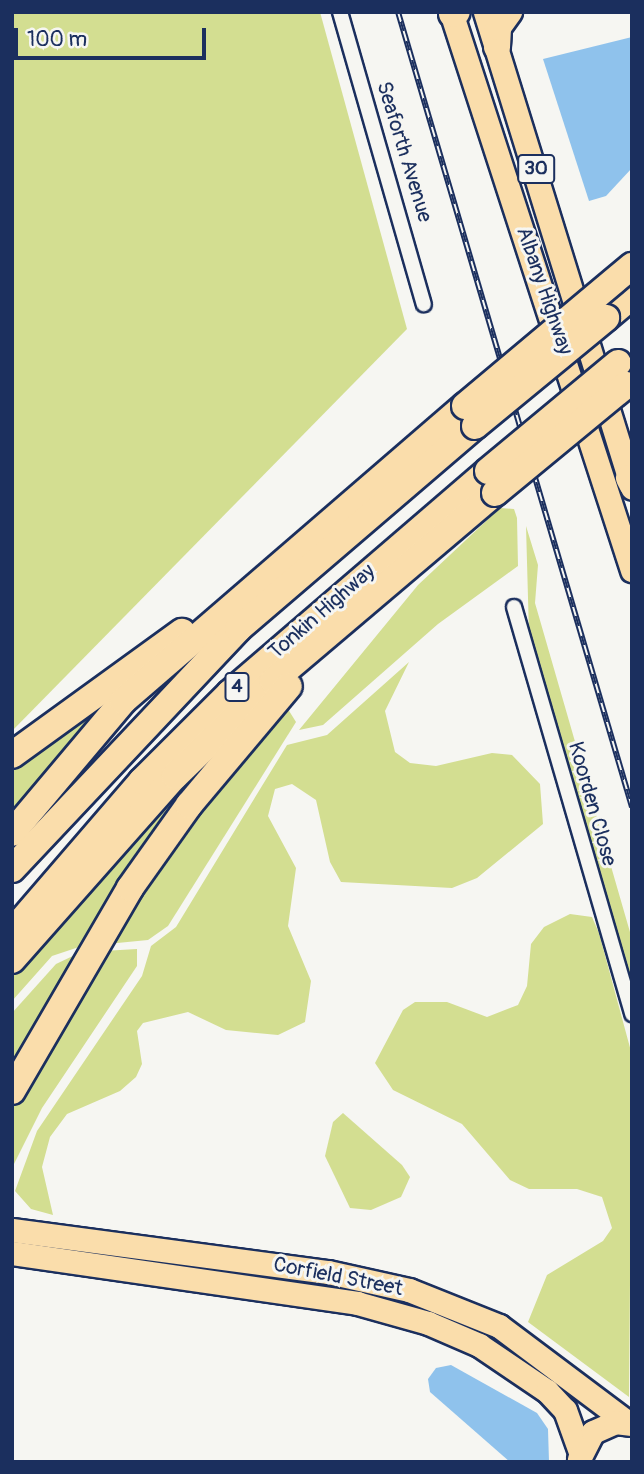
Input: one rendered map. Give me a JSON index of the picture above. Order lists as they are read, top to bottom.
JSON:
{
  "streets": {
    "highway": ["Tonkin Highway", "4"],
    "main road": ["30", "Albany Highway", "Corfield Street"],
    "street": ["Seaforth Avenue", "Koorden Close"]
  },
  "scale_bar": "100 m"
}
